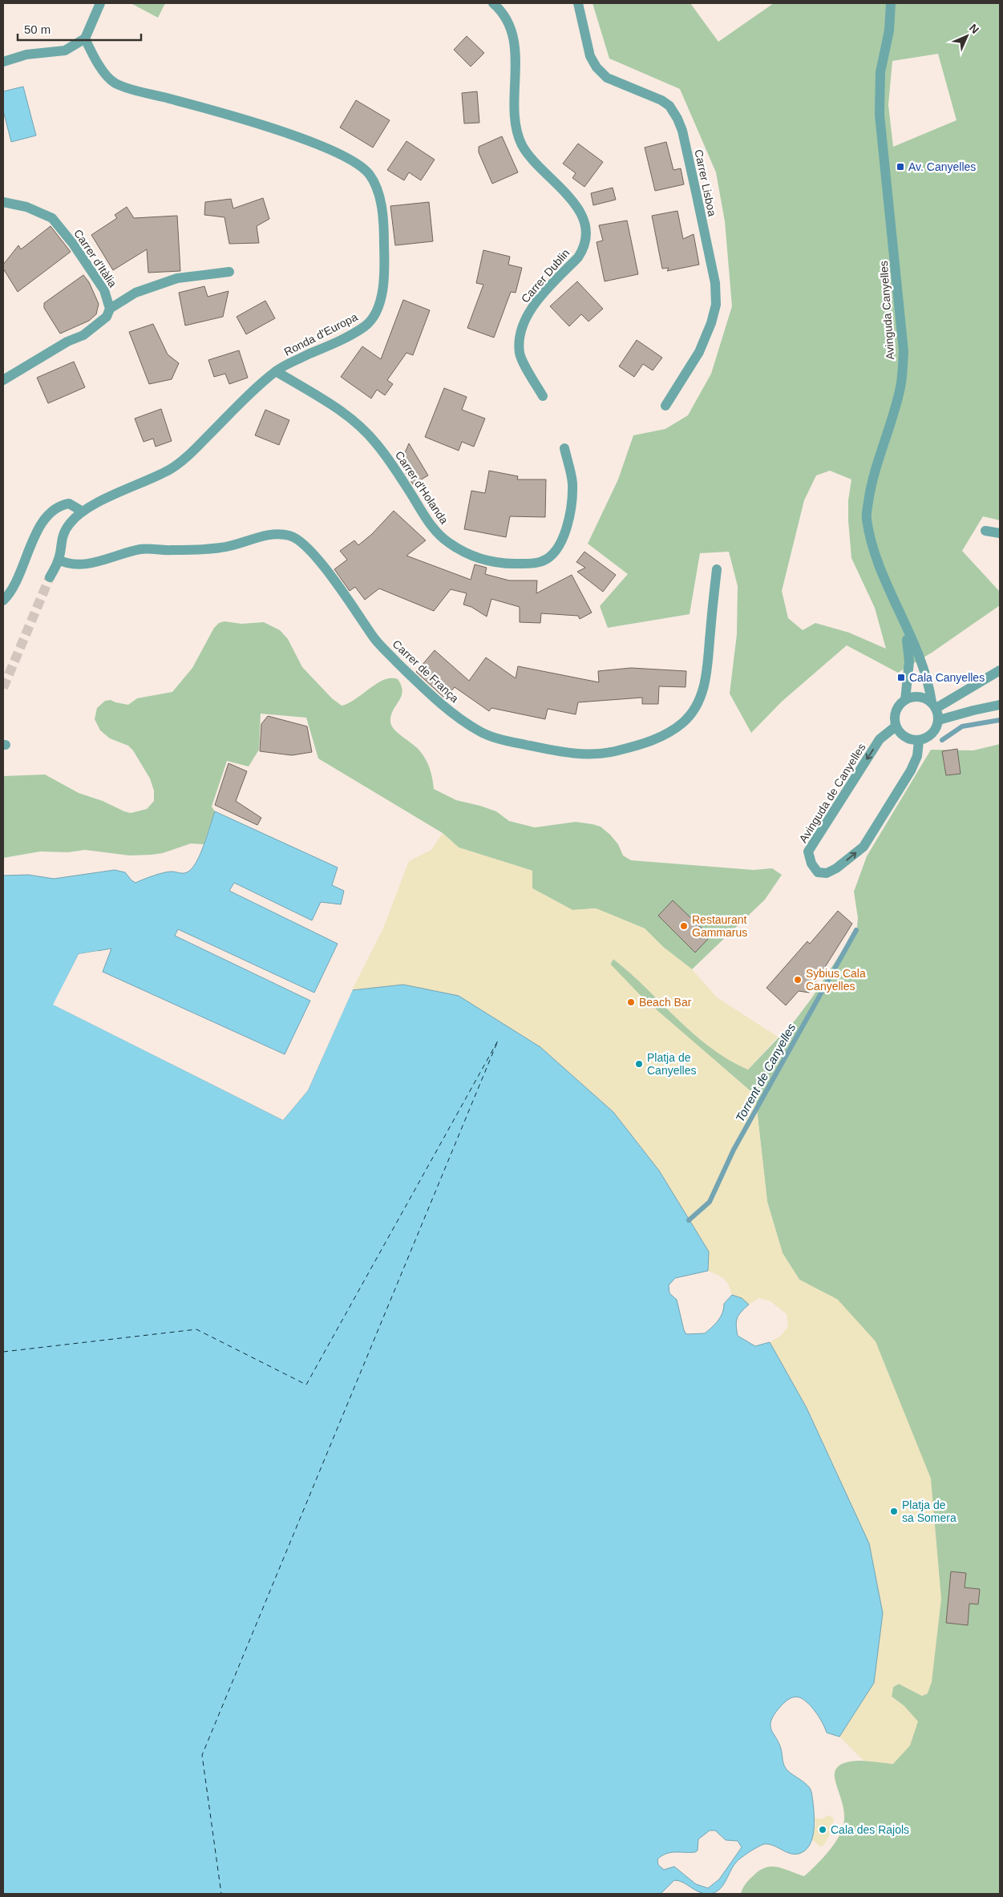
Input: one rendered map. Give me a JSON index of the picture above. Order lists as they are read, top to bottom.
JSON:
{
  "streets": {
    "street": [
      "Carrer Lisboa",
      "Carrer d'Itàlia",
      "Carrer Dublin",
      "Avinguda Canyelles",
      "Ronda d'Europa",
      "Carrer d'Holanda",
      "Carrer de França",
      "Avinguda de Canyelles"
    ]
  },
  "crossings": [
    ["Avinguda Canyelles", "Avinguda de Canyelles"],
    ["Ronda d'Europa", "Carrer d'Holanda"],
    ["Ronda d'Europa", "Carrer de França"]
  ],
  "water": ["Torrent de Canyelles"],
  "places": {
    "transit": ["Av. Canyelles", "Cala Canyelles"],
    "other": [
      "Restaurant Gammarus",
      "Sybius Cala Canyelles",
      "Beach Bar",
      "Platja de Canyelles",
      "Platja de sa Somera",
      "Cala des Rajols"
    ]
  },
  "scale_bar": "50 m",
  "north": "top right"
}
